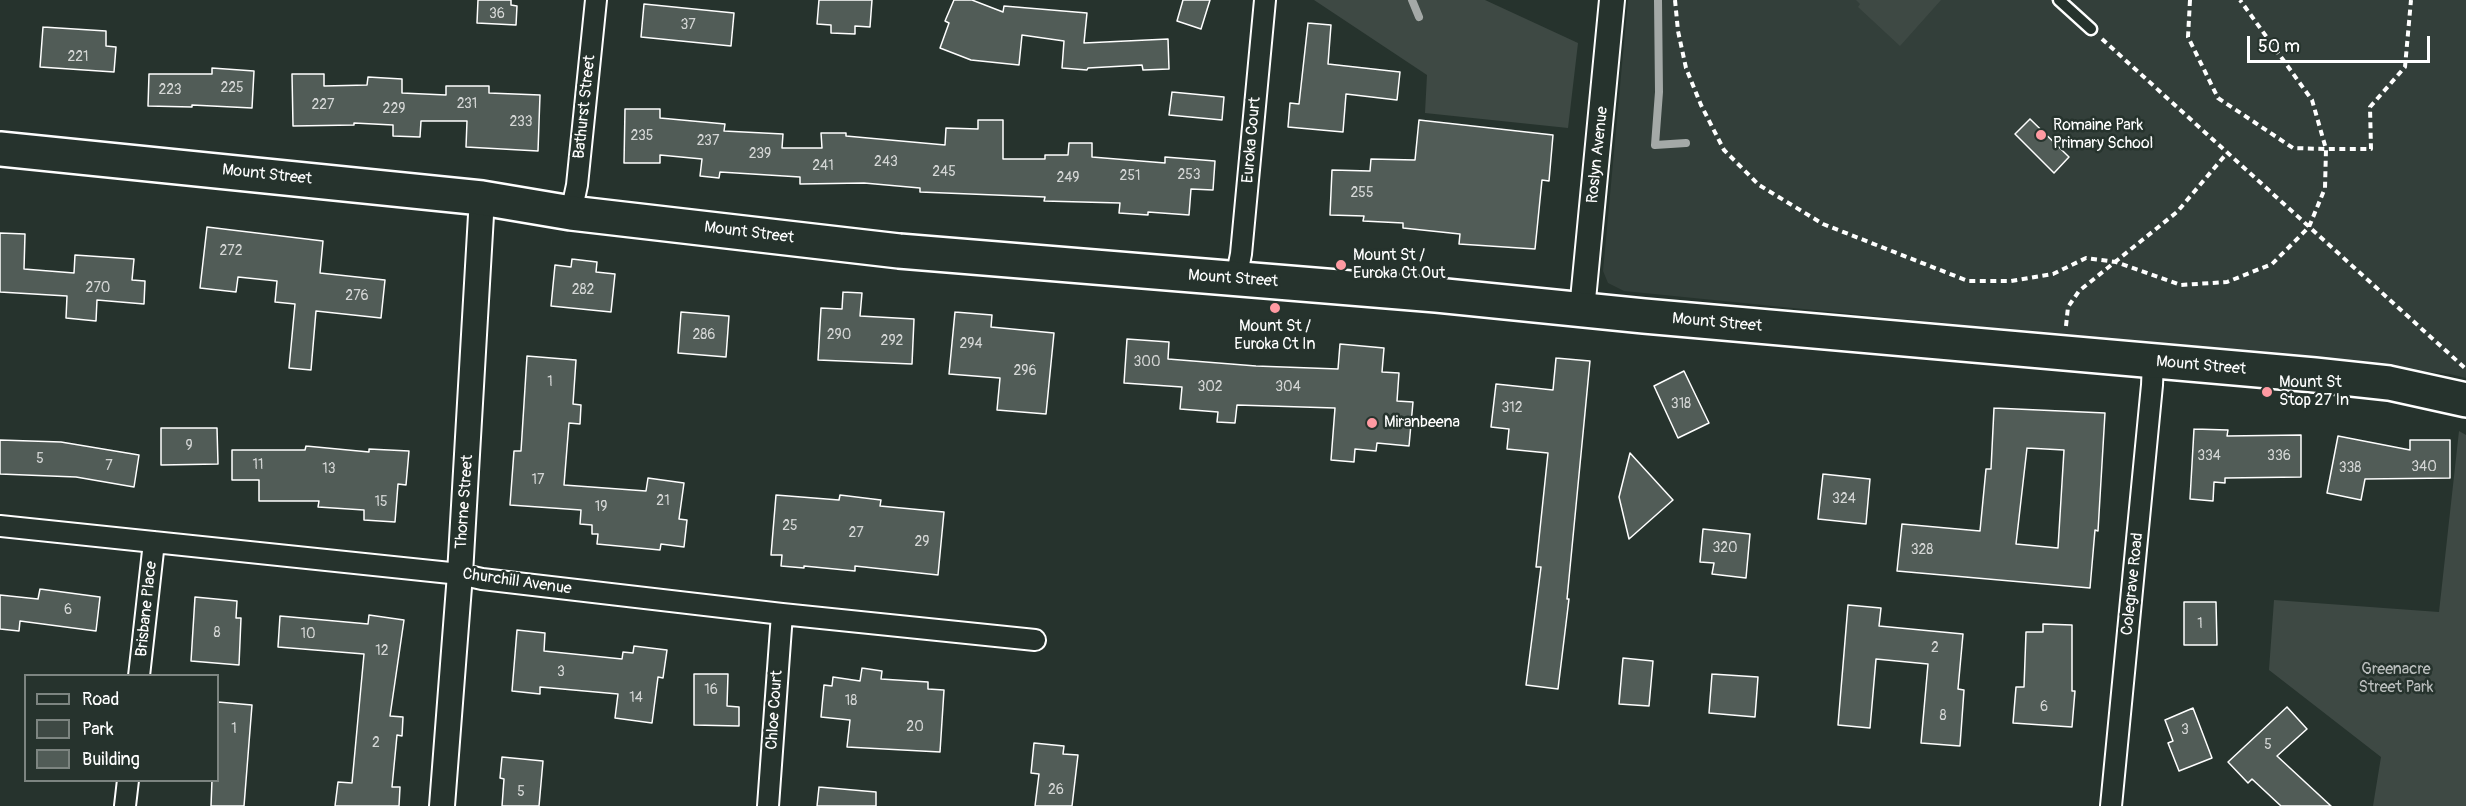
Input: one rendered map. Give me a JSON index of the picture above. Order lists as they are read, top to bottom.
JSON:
{
  "streets": {
    "highway": ["Mount Street"],
    "street": [
      "Bathurst Street",
      "Euroka Court",
      "Roslyn Avenue",
      "Thorne Street",
      "Churchill Avenue",
      "Colegrave Road",
      "Brisbane Place",
      "Chloe Court"
    ]
  },
  "crossings": [
    ["Bathurst Street", "Mount Street"],
    ["Euroka Court", "Mount Street"],
    ["Roslyn Avenue", "Mount Street"],
    ["Mount Street", "Thorne Street"],
    ["Mount Street", "Colegrave Road"],
    ["Thorne Street", "Churchill Avenue"],
    ["Churchill Avenue", "Brisbane Place"],
    ["Churchill Avenue", "Chloe Court"]
  ],
  "parks": ["Greenacre Street Park"],
  "places": [
    "Romaine Park Primary School",
    "Mount St / Euroka Ct Out",
    "Mount St / Euroka Ct In",
    "Mount St Stop 27 In",
    "Miranbeena"
  ],
  "house_numbers": [
    "36",
    "37",
    "221",
    "225",
    "223",
    "231",
    "227",
    "229",
    "233",
    "235",
    "237",
    "239",
    "243",
    "241",
    "245",
    "253",
    "251",
    "249",
    "255",
    "272",
    "270",
    "282",
    "276",
    "286",
    "290",
    "292",
    "294",
    "300",
    "296",
    "1",
    "302",
    "304",
    "318",
    "312",
    "9",
    "334",
    "336",
    "5",
    "11",
    "7",
    "340",
    "338",
    "13",
    "17",
    "324",
    "21",
    "15",
    "19",
    "25",
    "27",
    "29",
    "320",
    "328",
    "6",
    "1",
    "8",
    "10",
    "2",
    "12",
    "3",
    "16",
    "14",
    "18",
    "6",
    "8",
    "20",
    "1",
    "3",
    "2",
    "5",
    "26",
    "5"
  ],
  "legend": ["Road", "Park", "Building"],
  "scale_bar": "50 m"
}
